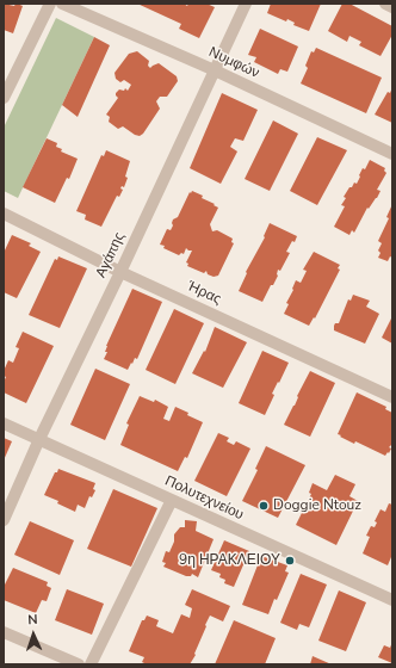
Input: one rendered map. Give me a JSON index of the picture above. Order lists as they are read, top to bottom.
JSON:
{
  "streets": {
    "street": [
      "Νυμφών",
      "Αγάπης",
      "Ήρας",
      "Πολυτεχνείου"
    ]
  },
  "crossings": [
    ["Νυμφών", "Αγάπης"],
    ["Αγάπης", "Ήρας"],
    ["Αγάπης", "Πολυτεχνείου"]
  ],
  "places": ["Doggie Ntouz", "9η ΗΡΑΚΛΕΙΟΥ"],
  "north": "top"
}
